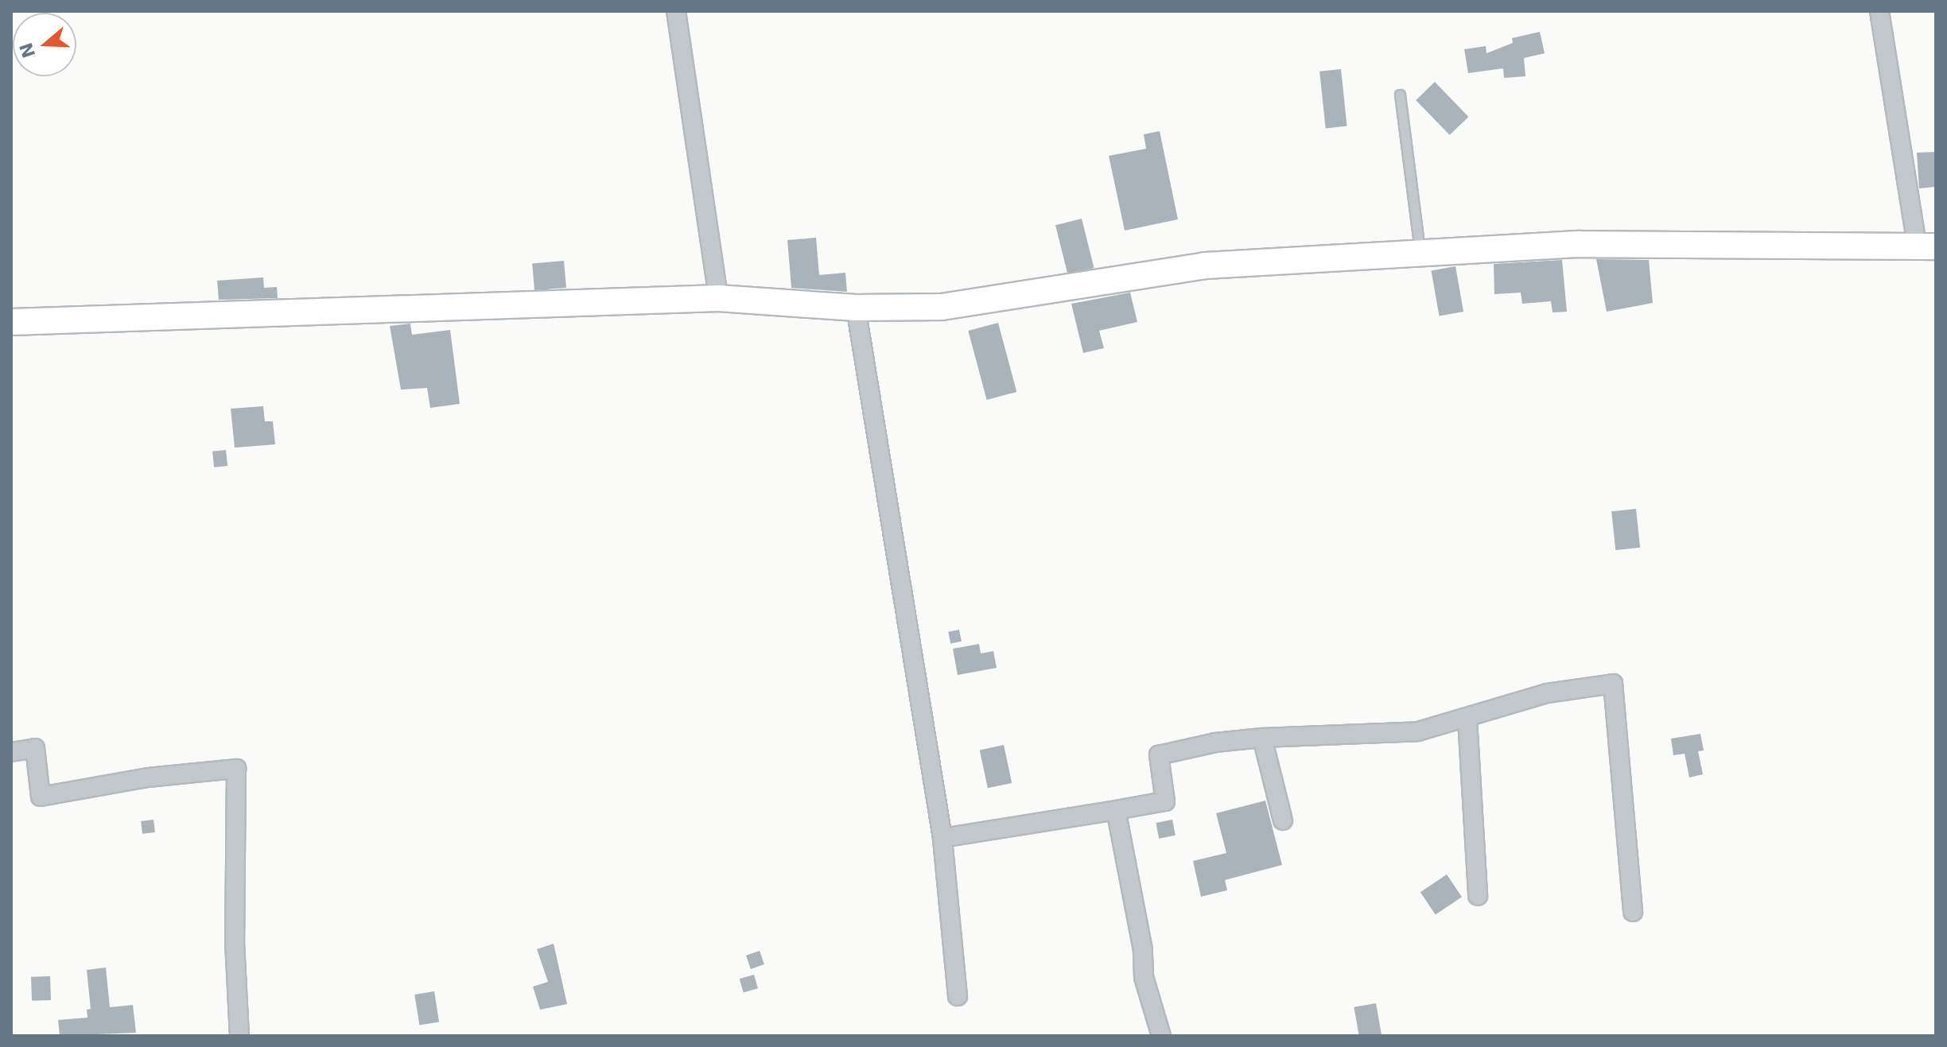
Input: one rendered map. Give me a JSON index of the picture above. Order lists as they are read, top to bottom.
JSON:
{
  "north": "left"
}
